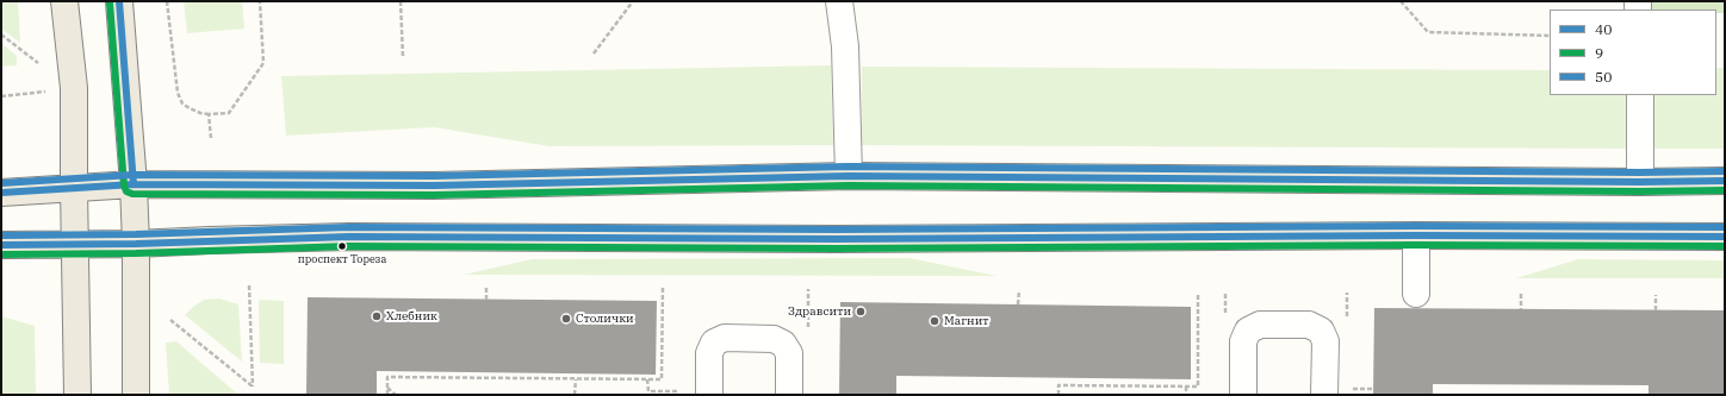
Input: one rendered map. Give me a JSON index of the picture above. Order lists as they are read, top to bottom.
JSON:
{
  "places": [
    "проспект Тореза",
    "Здравсити",
    "Хлебник",
    "Столички",
    "Магнит"
  ],
  "lines": ["transit line 40", "transit line 9", "transit line 50"],
  "legend": ["40", "9", "50"]
}
